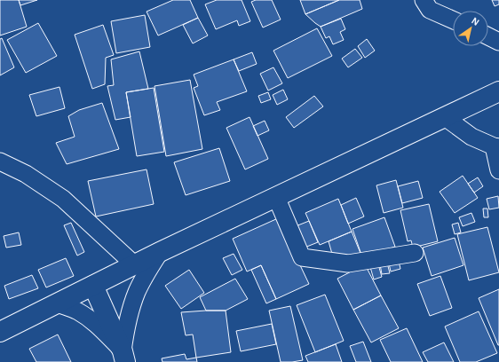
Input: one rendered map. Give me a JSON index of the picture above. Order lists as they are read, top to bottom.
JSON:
{
  "north": "top right"
}
